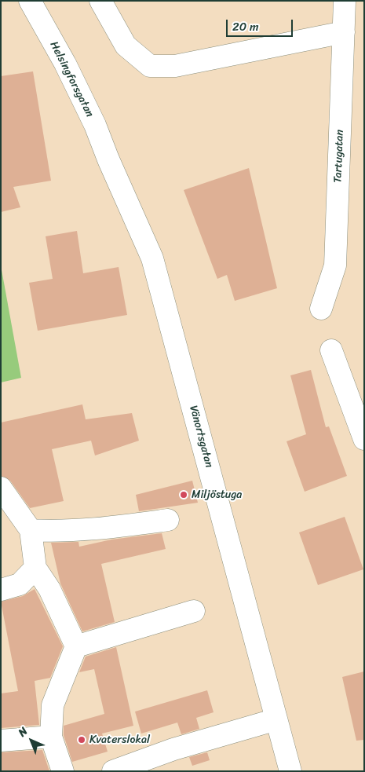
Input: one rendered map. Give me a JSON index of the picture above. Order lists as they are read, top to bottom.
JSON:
{
  "streets": {
    "street": ["Helsingforsgatan", "Tartugatan", "Vänortsgatan"]
  },
  "crossings": [
    ["Helsingforsgatan", "Vänortsgatan"]
  ],
  "places": ["Miljöstuga", "Kvaterslokal"],
  "scale_bar": "20 m",
  "north": "top left"
}
